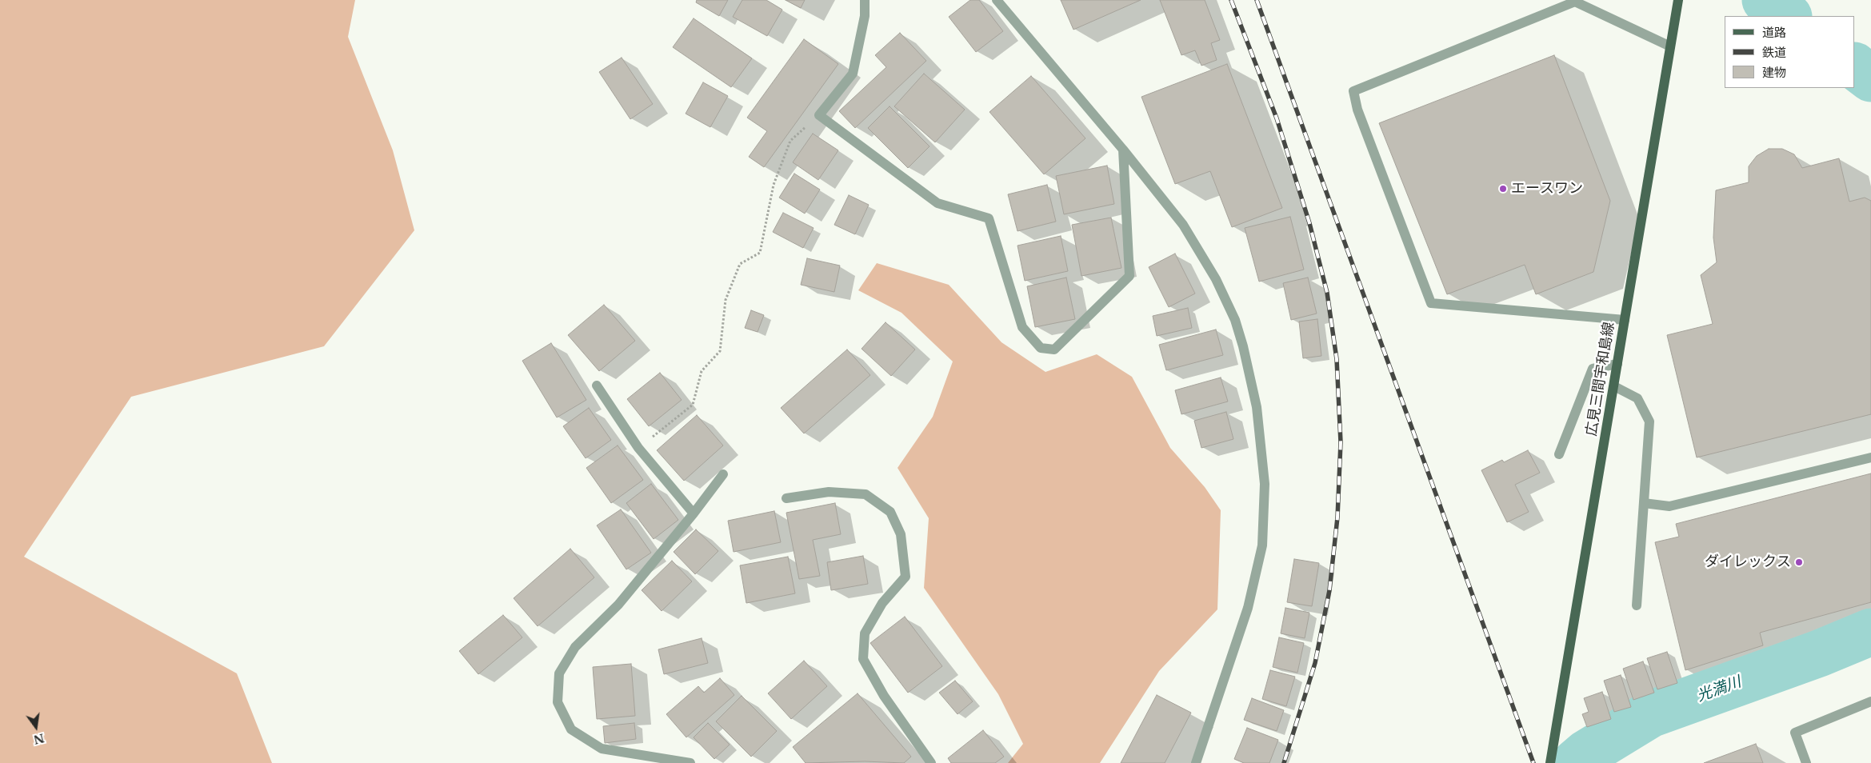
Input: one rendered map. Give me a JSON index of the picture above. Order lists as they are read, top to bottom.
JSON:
{
  "streets": {
    "main road": ["広見三間宇和島線"]
  },
  "water": ["光満川"],
  "places": ["エースワン", "ダイレックス"],
  "legend": ["道路", "鉄道", "建物"],
  "north": "bottom"
}
